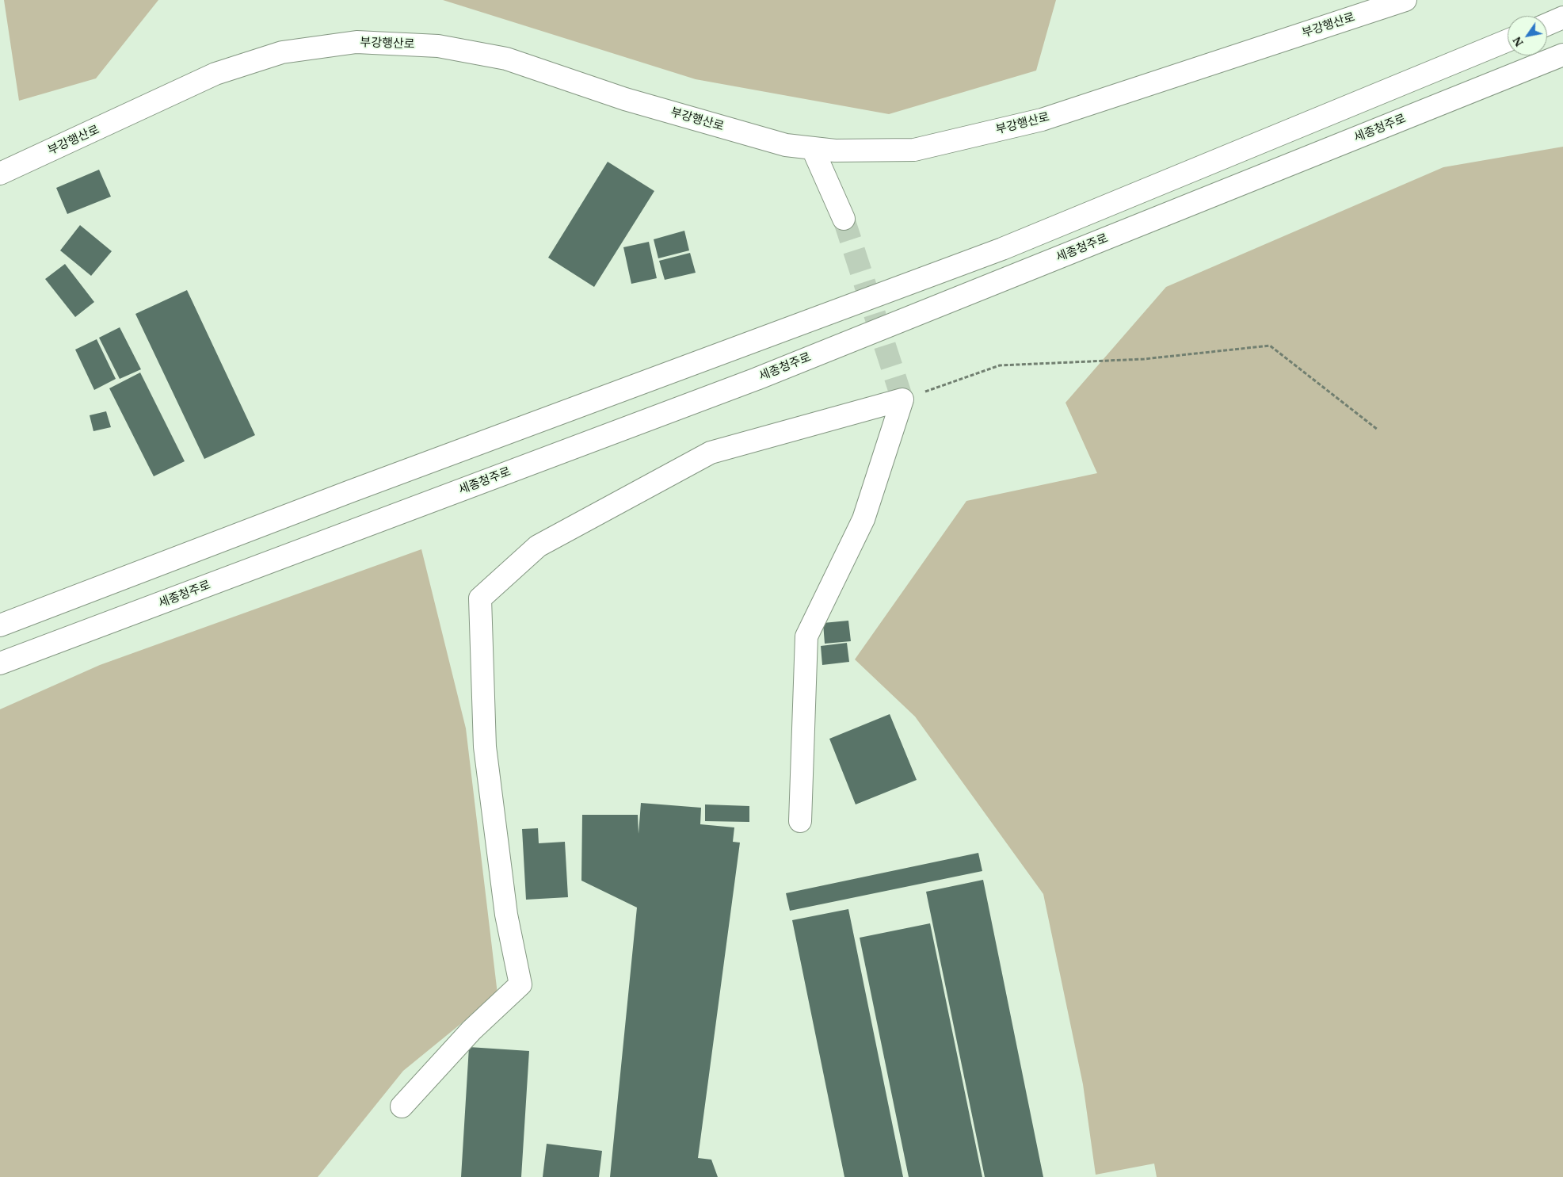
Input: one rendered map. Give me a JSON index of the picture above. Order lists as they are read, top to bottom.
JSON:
{
  "streets": {
    "main road": ["부강행산로", "세종청주로"]
  },
  "north": "bottom left"
}
